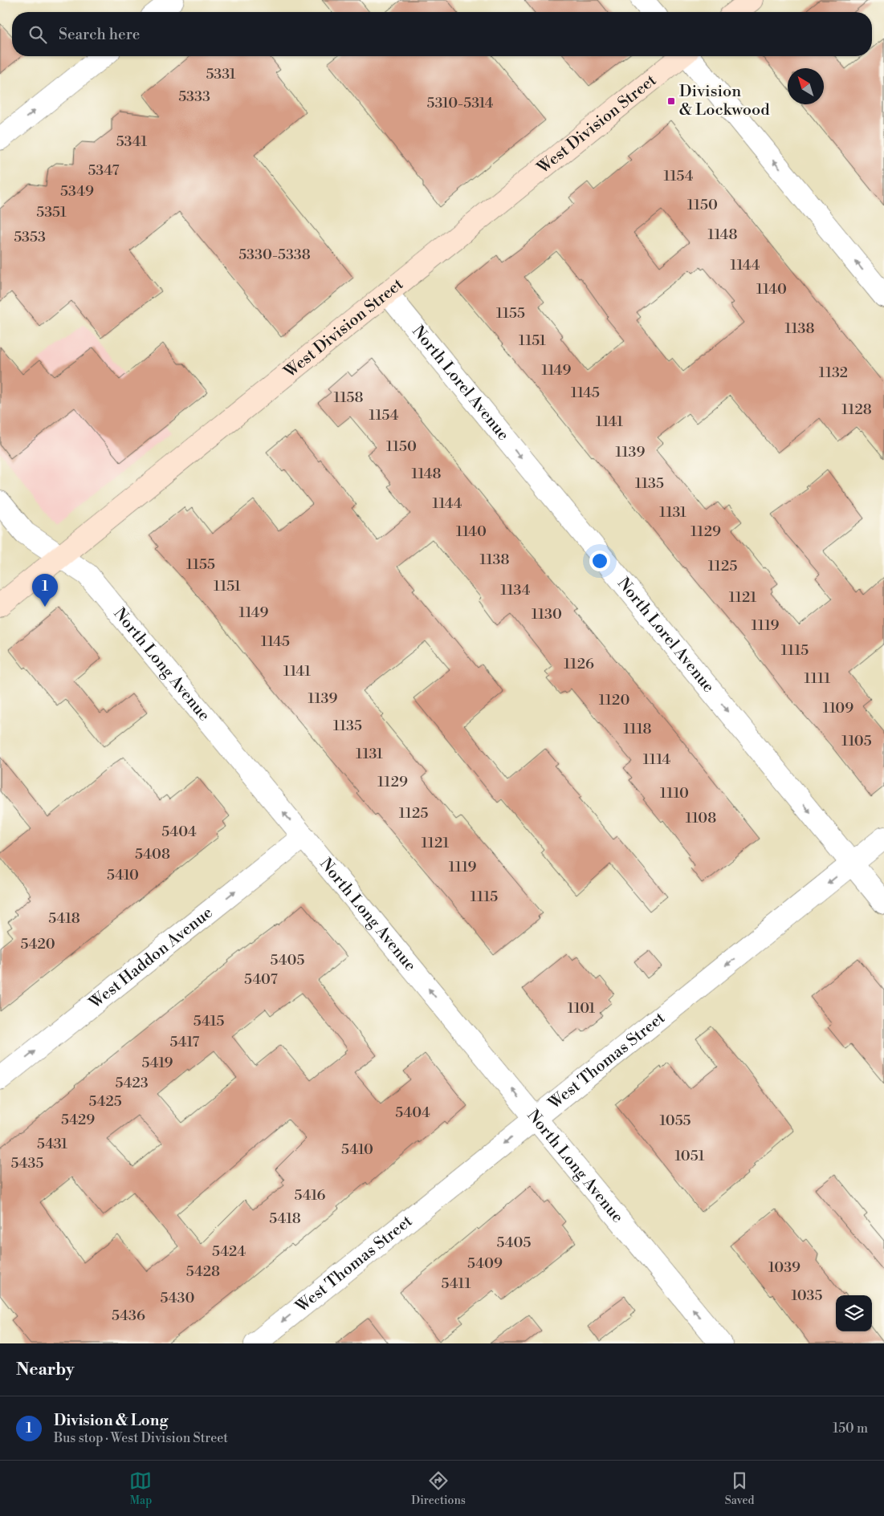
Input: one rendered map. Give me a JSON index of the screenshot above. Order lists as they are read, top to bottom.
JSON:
{
  "streets": {
    "main road": ["West Division Street"],
    "street": [
      "North Lorel Avenue",
      "North Long Avenue",
      "West Haddon Avenue",
      "West Thomas Street"
    ]
  },
  "crossings": [
    ["West Division Street", "North Lorel Avenue"],
    ["West Division Street", "North Long Avenue"],
    ["North Lorel Avenue", "West Thomas Street"],
    ["North Long Avenue", "West Haddon Avenue"],
    ["North Long Avenue", "West Thomas Street"]
  ],
  "one_way": [
    "North Lorel Avenue",
    "North Long Avenue",
    "West Haddon Avenue",
    "West Thomas Street"
  ],
  "places": {
    "transit": ["Division & Lockwood"]
  },
  "house_numbers": [
    "5331",
    "5333",
    "5310-5314",
    "5341",
    "5347",
    "1154",
    "5349",
    "1150",
    "5351",
    "1148",
    "5353",
    "5330-5338",
    "1144",
    "1140",
    "1155",
    "1138",
    "1151",
    "1149",
    "1132",
    "1145",
    "1158",
    "1128",
    "1154",
    "1141",
    "1150",
    "1139",
    "1148",
    "1135",
    "1144",
    "1131",
    "1140",
    "1129",
    "1138",
    "1155",
    "1125",
    "1151",
    "1134",
    "1121",
    "1149",
    "1130",
    "1119",
    "1145",
    "1115",
    "1126",
    "1141",
    "1111",
    "1139",
    "1120",
    "1109",
    "1135",
    "1118",
    "1105",
    "1131",
    "1114",
    "1129",
    "1110",
    "1125",
    "1108",
    "5404",
    "1121",
    "5408",
    "1119",
    "5410",
    "1115",
    "5418",
    "5420",
    "5405",
    "5407",
    "1101",
    "5415",
    "5417",
    "5419",
    "5423",
    "5425",
    "5404",
    "5429",
    "1055",
    "5431",
    "5410",
    "1051",
    "5435",
    "5416",
    "5418",
    "5405",
    "5424",
    "5409",
    "1039",
    "5428",
    "5411",
    "1035",
    "5430",
    "5436"
  ],
  "north": "top left",
  "page": {
    "search": "Search here",
    "pins": "1",
    "heading": "Nearby",
    "list": [
      {
        "mark": "1",
        "name": "Division & Long",
        "note": "Bus stop · West Division Street",
        "value": "150 m"
      }
    ],
    "nav": ["Map", "Directions", "Saved"]
  }
}
